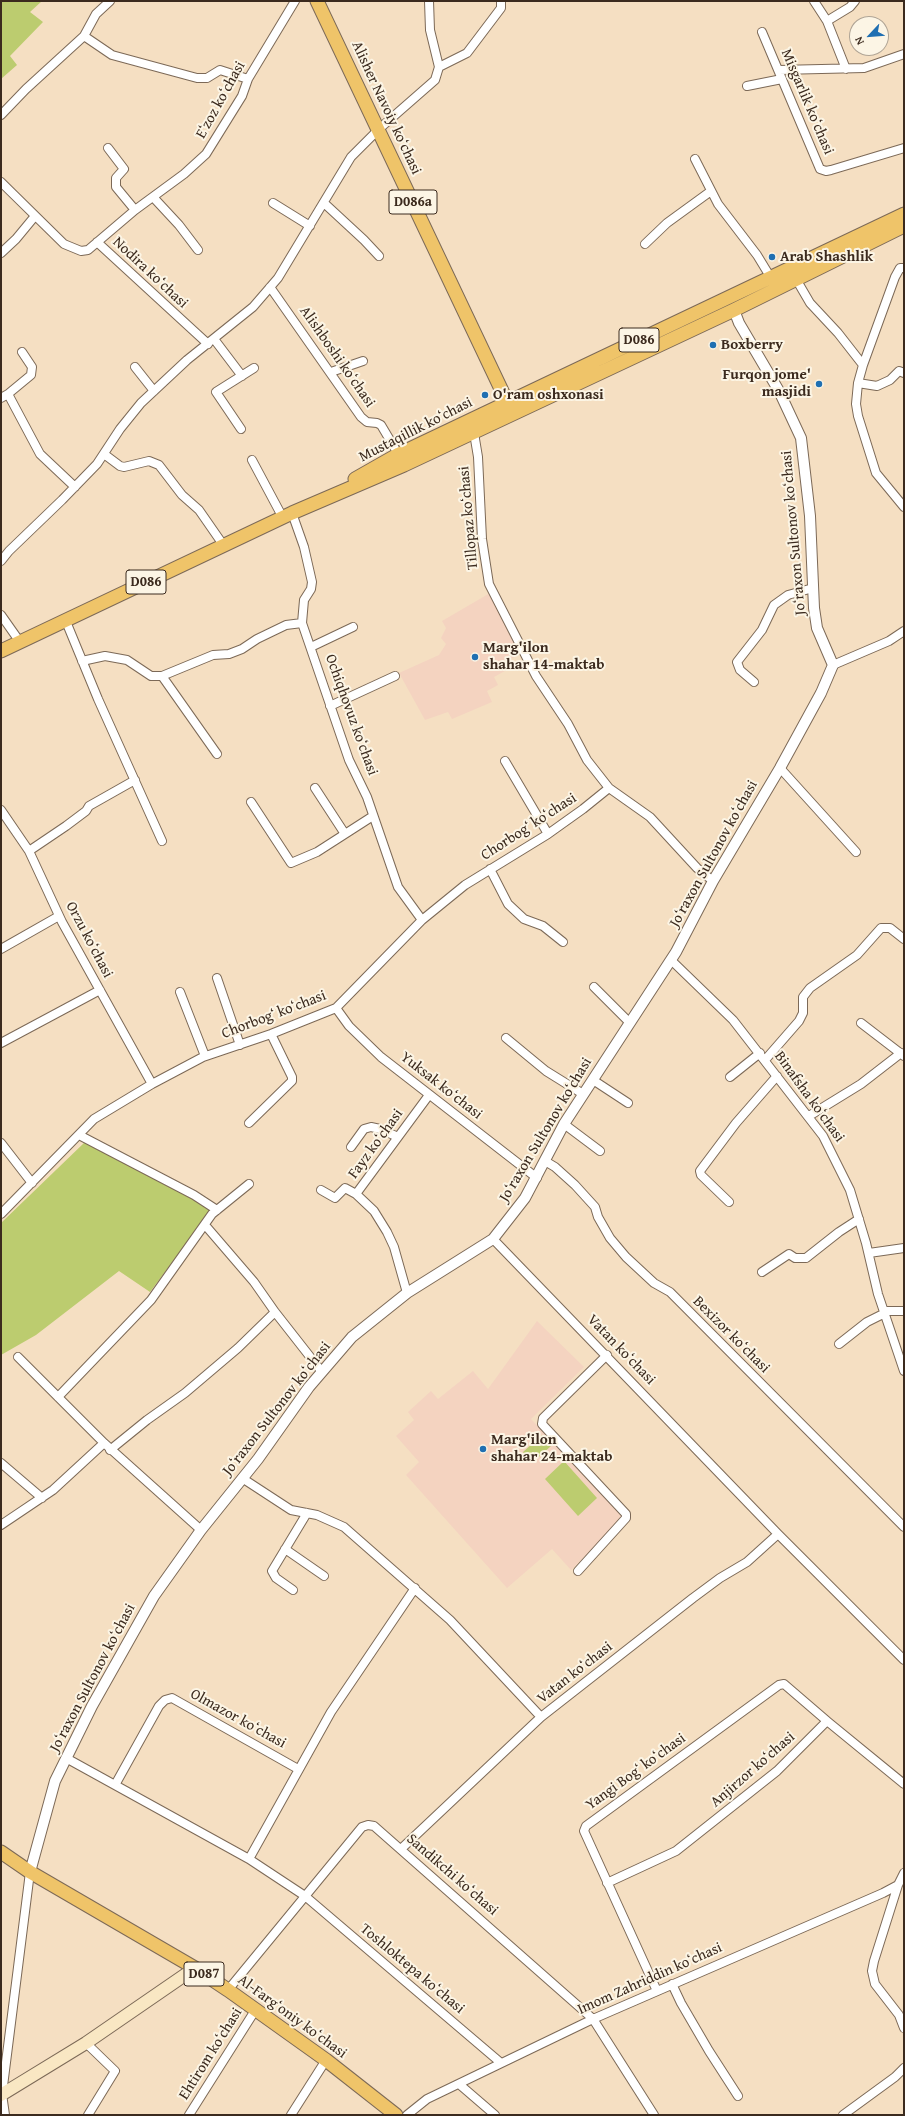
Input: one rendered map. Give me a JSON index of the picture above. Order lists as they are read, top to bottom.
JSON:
{
  "streets": {
    "main road": [
      "Alisher Navoiy koʻchasi",
      "D086a",
      "D086",
      "Mustaqillik koʻchasi",
      "D087",
      "Al-Fargʻoniy koʻchasi"
    ],
    "street": [
      "Eʻzoz koʻchasi",
      "Misgarlik koʻchasi",
      "Nodira koʻchasi",
      "Alishboshi koʻchasi",
      "Tillopaz koʻchasi",
      "Joʻraxon Sultonov koʻchasi",
      "Ochiqhovuz koʻchasi",
      "Chorbogʻ koʻchasi",
      "Orzu koʻchasi",
      "Yuksak koʻchasi",
      "Binafsha koʻchasi",
      "Fayz koʻchasi",
      "Bexizor koʻchasi",
      "Vatan koʻchasi",
      "Olmazor koʻchasi",
      "Anjirzor koʻchasi",
      "Yangi Bogʻ koʻchasi",
      "Sandikchi koʻchasi",
      "Toshloktepa koʻchasi",
      "Imom Zahriddin koʻchasi",
      "Ehtirom koʻchasi"
    ]
  },
  "crossings": [
    ["Eʻzoz koʻchasi", "Nodira koʻchasi"],
    ["Alisher Navoiy koʻchasi", "Mustaqillik koʻchasi"],
    ["Alishboshi koʻchasi", "Mustaqillik koʻchasi"],
    ["Mustaqillik koʻchasi", "Tillopaz koʻchasi"],
    ["Mustaqillik koʻchasi", "Joʻraxon Sultonov koʻchasi"],
    ["Mustaqillik koʻchasi", "Ochiqhovuz koʻchasi"],
    ["Tillopaz koʻchasi", "Joʻraxon Sultonov koʻchasi"],
    ["Tillopaz koʻchasi", "Chorbogʻ koʻchasi"],
    ["Joʻraxon Sultonov koʻchasi", "Yuksak koʻchasi"],
    ["Joʻraxon Sultonov koʻchasi", "Binafsha koʻchasi"],
    ["Joʻraxon Sultonov koʻchasi", "Fayz koʻchasi"],
    ["Joʻraxon Sultonov koʻchasi", "Bexizor koʻchasi"],
    ["Joʻraxon Sultonov koʻchasi", "Vatan koʻchasi"],
    ["Joʻraxon Sultonov koʻchasi", "Al-Fargʻoniy koʻchasi"],
    ["Ochiqhovuz koʻchasi", "Chorbogʻ koʻchasi"],
    ["Chorbogʻ koʻchasi", "Orzu koʻchasi"],
    ["Chorbogʻ koʻchasi", "Yuksak koʻchasi"],
    ["Yuksak koʻchasi", "Fayz koʻchasi"],
    ["Vatan koʻchasi", "Sandikchi koʻchasi"],
    ["Anjirzor koʻchasi", "Yangi Bogʻ koʻchasi"],
    ["Yangi Bogʻ koʻchasi", "Imom Zahriddin koʻchasi"],
    ["Sandikchi koʻchasi", "Toshloktepa koʻchasi"],
    ["Sandikchi koʻchasi", "Imom Zahriddin koʻchasi"],
    ["Sandikchi koʻchasi", "Al-Fargʻoniy koʻchasi"],
    ["Toshloktepa koʻchasi", "Imom Zahriddin koʻchasi"],
    ["Al-Fargʻoniy koʻchasi", "Ehtirom koʻchasi"]
  ],
  "places": [
    "Arab Shashlik",
    "Boxberry",
    "Furqon jome' masjidi",
    "O'ram oshxonasi",
    "Marg'ilon shahar 14-maktab",
    "Marg'ilon shahar 24-maktab"
  ],
  "north": "bottom left"
}
